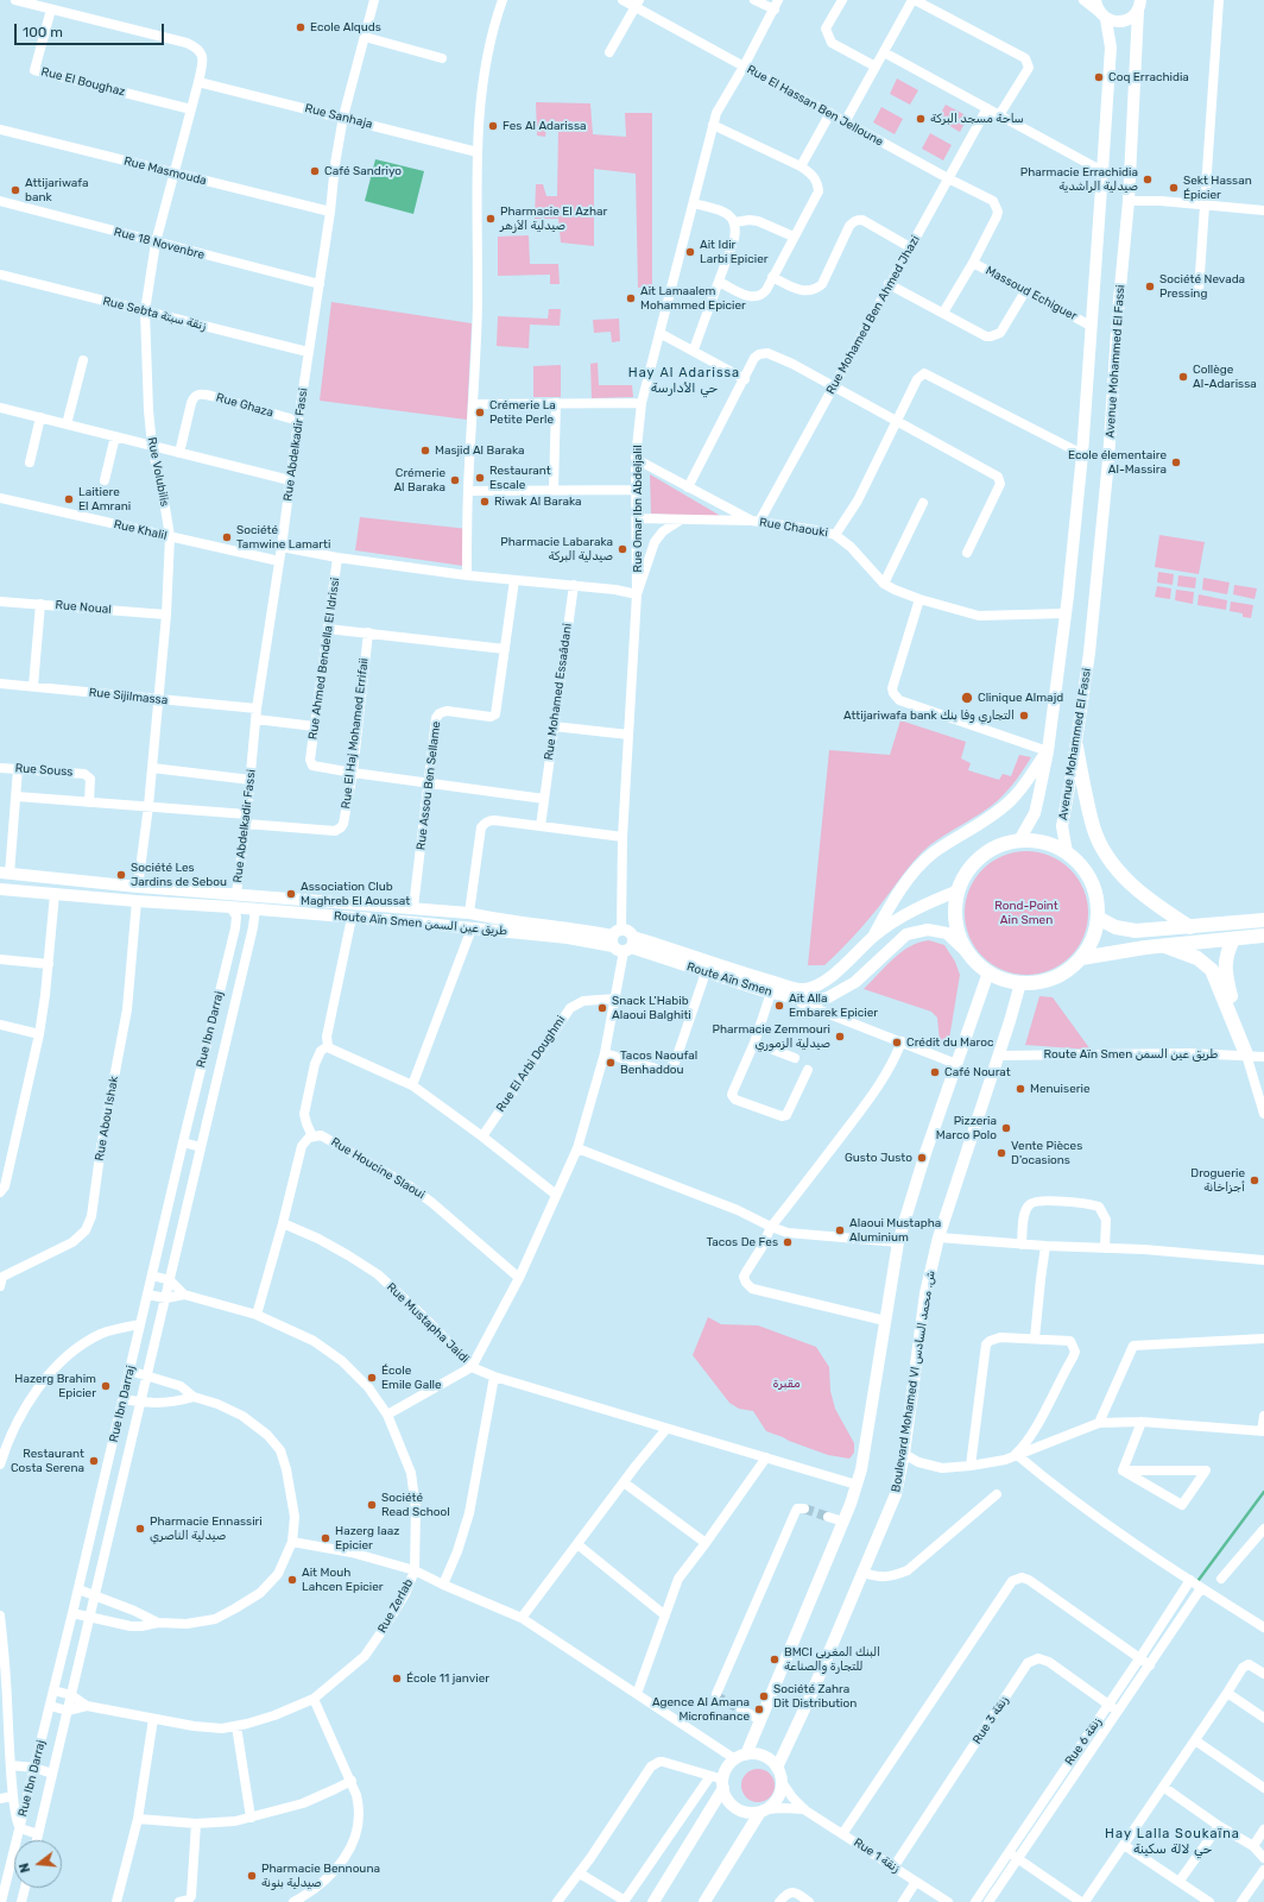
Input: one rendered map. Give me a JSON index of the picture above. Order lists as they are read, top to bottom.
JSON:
{
  "streets": {
    "main road": [
      "Avenue Mohammed El Fassi",
      "Route Aïn Smen طريق عين السمن",
      "Route Aïn Smen",
      "Boulevard Mohamed VI ش. محمد السادس"
    ],
    "street": [
      "Rue El Boughaz",
      "Rue El Hassan Ben Jelloune",
      "Rue Sanhaja",
      "Rue Masmouda",
      "Rue 18 Novenbre",
      "Massoud Echiguer",
      "Rue Sebta زنقة سبتة",
      "Rue Mohamed Ben Ahmed Jhazi",
      "Rue Ghaza",
      "Rue Abdelkadir Fassi",
      "Rue Volubilis",
      "Rue Omar Ibn Abdeljalil",
      "Rue Chaouki",
      "Rue Khalil",
      "Rue Noual",
      "Rue Ahmed Bendella El Idrissi",
      "Rue Mohamed Essaâdani",
      "Rue Sijilmassa",
      "Rue El Haj Mohamed Errifaii",
      "Rue Souss",
      "Rue Assou Ben Sellame",
      "Rue Ibn Darraj",
      "Rue El Arbi Doughmi",
      "Rue Abou Ishak",
      "Rue Houcine Slaoui",
      "Rue Mustapha Jaidi",
      "Rue ZerIab",
      "Rue 3 زنقة",
      "Rue 6 زنقة",
      "Rue 1 زنقة"
    ]
  },
  "crossings": [
    ["Rue El Boughaz", "Rue Volubilis"],
    ["Rue El Hassan Ben Jelloune", "Massoud Echiguer"],
    ["Rue El Hassan Ben Jelloune", "Rue Mohamed Ben Ahmed Jhazi"],
    ["Rue El Hassan Ben Jelloune", "Rue Omar Ibn Abdeljalil"],
    ["Rue Sanhaja", "Rue Abdelkadir Fassi"],
    ["Rue Sanhaja", "Rue Volubilis"],
    ["Rue Masmouda", "Rue Abdelkadir Fassi"],
    ["Rue Masmouda", "Rue Volubilis"],
    ["Rue 18 Novenbre", "Rue Abdelkadir Fassi"],
    ["Rue 18 Novenbre", "Rue Volubilis"],
    ["Rue Sebta زنقة سبتة", "Rue Abdelkadir Fassi"],
    ["Rue Sebta زنقة سبتة", "Rue Volubilis"],
    ["Rue Mohamed Ben Ahmed Jhazi", "Rue Chaouki"],
    ["Avenue Mohammed El Fassi", "Route Aïn Smen"],
    ["Avenue Mohammed El Fassi", "Boulevard Mohamed VI ش. محمد السادس"],
    ["Rue Ghaza", "Rue Abdelkadir Fassi"],
    ["Rue Abdelkadir Fassi", "Rue Khalil"],
    ["Rue Abdelkadir Fassi", "Rue Sijilmassa"],
    ["Rue Abdelkadir Fassi", "Rue El Haj Mohamed Errifaii"],
    ["Rue Abdelkadir Fassi", "Route Aïn Smen طريق عين السمن"],
    ["Rue Volubilis", "Rue Khalil"],
    ["Rue Volubilis", "Rue Noual"],
    ["Rue Volubilis", "Rue Sijilmassa"],
    ["Rue Volubilis", "Route Aïn Smen طريق عين السمن"],
    ["Rue Omar Ibn Abdeljalil", "Rue Chaouki"],
    ["Rue Omar Ibn Abdeljalil", "Route Aïn Smen طريق عين السمن"],
    ["Rue Omar Ibn Abdeljalil", "Route Aïn Smen"],
    ["Rue Omar Ibn Abdeljalil", "Rue El Arbi Doughmi"],
    ["Rue Omar Ibn Abdeljalil", "Rue Houcine Slaoui"],
    ["Rue Omar Ibn Abdeljalil", "Rue Mustapha Jaidi"],
    ["Rue Ahmed Bendella El Idrissi", "Rue El Haj Mohamed Errifaii"],
    ["Rue Assou Ben Sellame", "Route Aïn Smen طريق عين السمن"],
    ["Route Aïn Smen طريق عين السمن", "Route Aïn Smen"],
    ["Route Aïn Smen طريق عين السمن", "Rue Ibn Darraj"],
    ["Route Aïn Smen طريق عين السمن", "Rue Abou Ishak"],
    ["Route Aïn Smen طريق عين السمن", "Boulevard Mohamed VI ش. محمد السادس"],
    ["Route Aïn Smen", "Boulevard Mohamed VI ش. محمد السادس"],
    ["Rue Ibn Darraj", "Rue ZerIab"],
    ["Rue 3 زنقة", "Rue 6 زنقة"],
    ["Rue 3 زنقة", "Rue 1 زنقة"]
  ],
  "districts": ["Hay Al Adarissa حي الأدارسة", "Hay Lalla Soukaïna حي لالة سكينة"],
  "parks": ["Rond-Point Ain Smen", "مقبرة"],
  "places": [
    "Ecole Alquds",
    "Coq Errachidia",
    "ساحة مسجد البركة",
    "Fes Al Adarissa",
    "Café Sandriyo",
    "Pharmacie Errachidia صيدلية الراشدية",
    "Sekt Hassan Épicier",
    "Attijariwafa bank",
    "Pharmacie El Azhar صيدلية الأزهر",
    "Ait Idir Larbi Epicier",
    "Société Nevada Pressing",
    "Ait Lamaalem Mohammed Epicier",
    "Collège Al-Adarissa",
    "Crémerie La Petite Perle",
    "Masjid Al Baraka",
    "Ecole élementaire Al-Massira",
    "Restaurant Escale",
    "Crémerie Al Baraka",
    "Laitiere El Amrani",
    "Riwak Al Baraka",
    "Société Tamwine Lamarti",
    "Pharmacie Labaraka صيدلية البركة",
    "Clinique Almajd",
    "Attijariwafa bank التجاري وفا بنك",
    "Société Les Jardins de Sebou",
    "Association Club Maghreb El Aoussat",
    "Ait Alla Embarek Epicier",
    "Snack L'Habib Alaoui Balghiti",
    "Pharmacie Zemmouri صيدلية الزموري",
    "Crédit du Maroc",
    "Tacos Naoufal Benhaddou",
    "Café Nourat",
    "Menuiserie",
    "Pizzeria Marco Polo",
    "Vente Pièces D'ocasions",
    "Gusto Justo",
    "Droguerie أجزاخانة",
    "Alaoui Mustapha Aluminium",
    "Tacos De Fes",
    "École Emile Galle",
    "Hazerg Brahim Epicier",
    "Restaurant Costa Serena",
    "Société Read School",
    "Pharmacie Ennassiri صيدلية الناصري",
    "Hazerg Iaaz Epicier",
    "Ait Mouh Lahcen Epicier",
    "BMCI البنك المغربي للتجارة والصناعة",
    "École 11 janvier",
    "Société Zahra Dit Distribution",
    "Agence Al Amana Microfinance",
    "Pharmacie Bennouna صيدلية بنونة"
  ],
  "scale_bar": "100 m",
  "north": "left"
}
